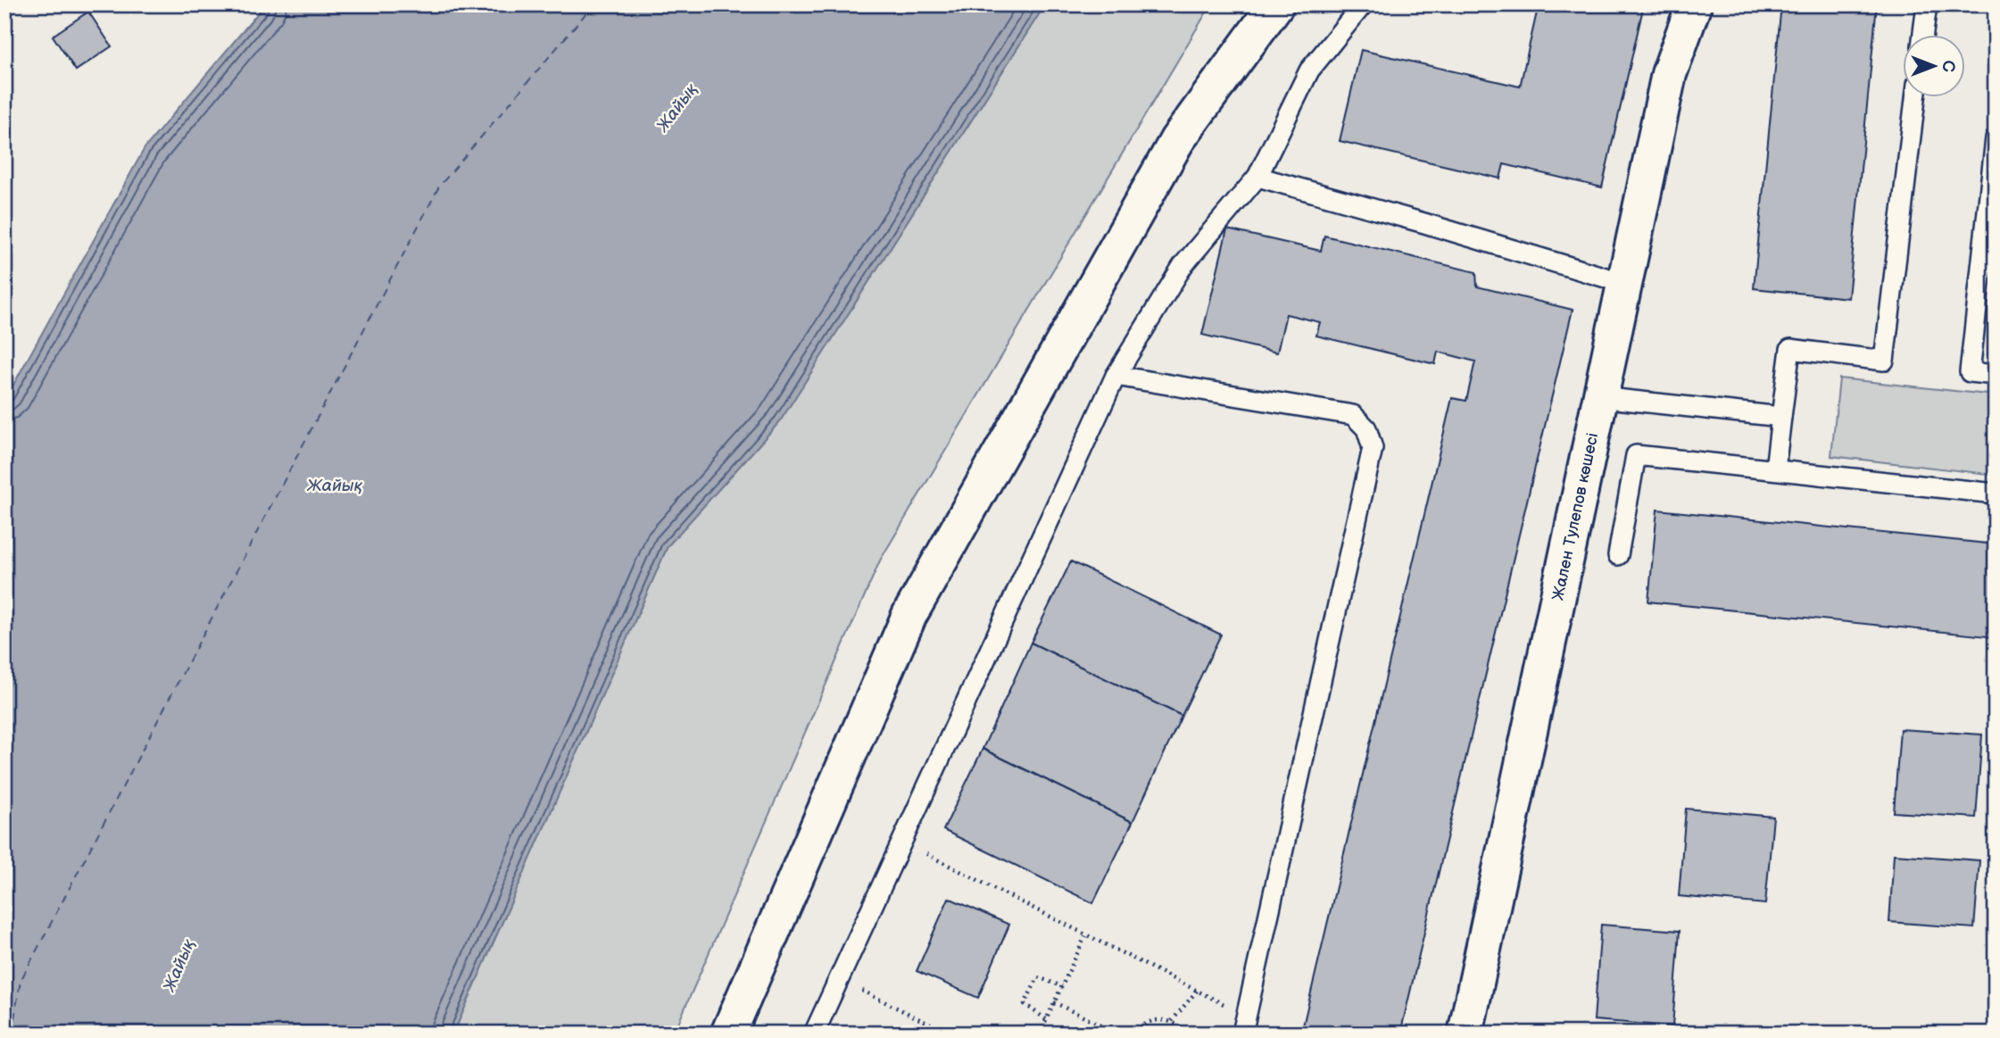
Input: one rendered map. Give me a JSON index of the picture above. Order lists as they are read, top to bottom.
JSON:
{
  "streets": {
    "street": ["Жален Тулепов көшесі"]
  },
  "water": ["Жайық"],
  "north": "right"
}
